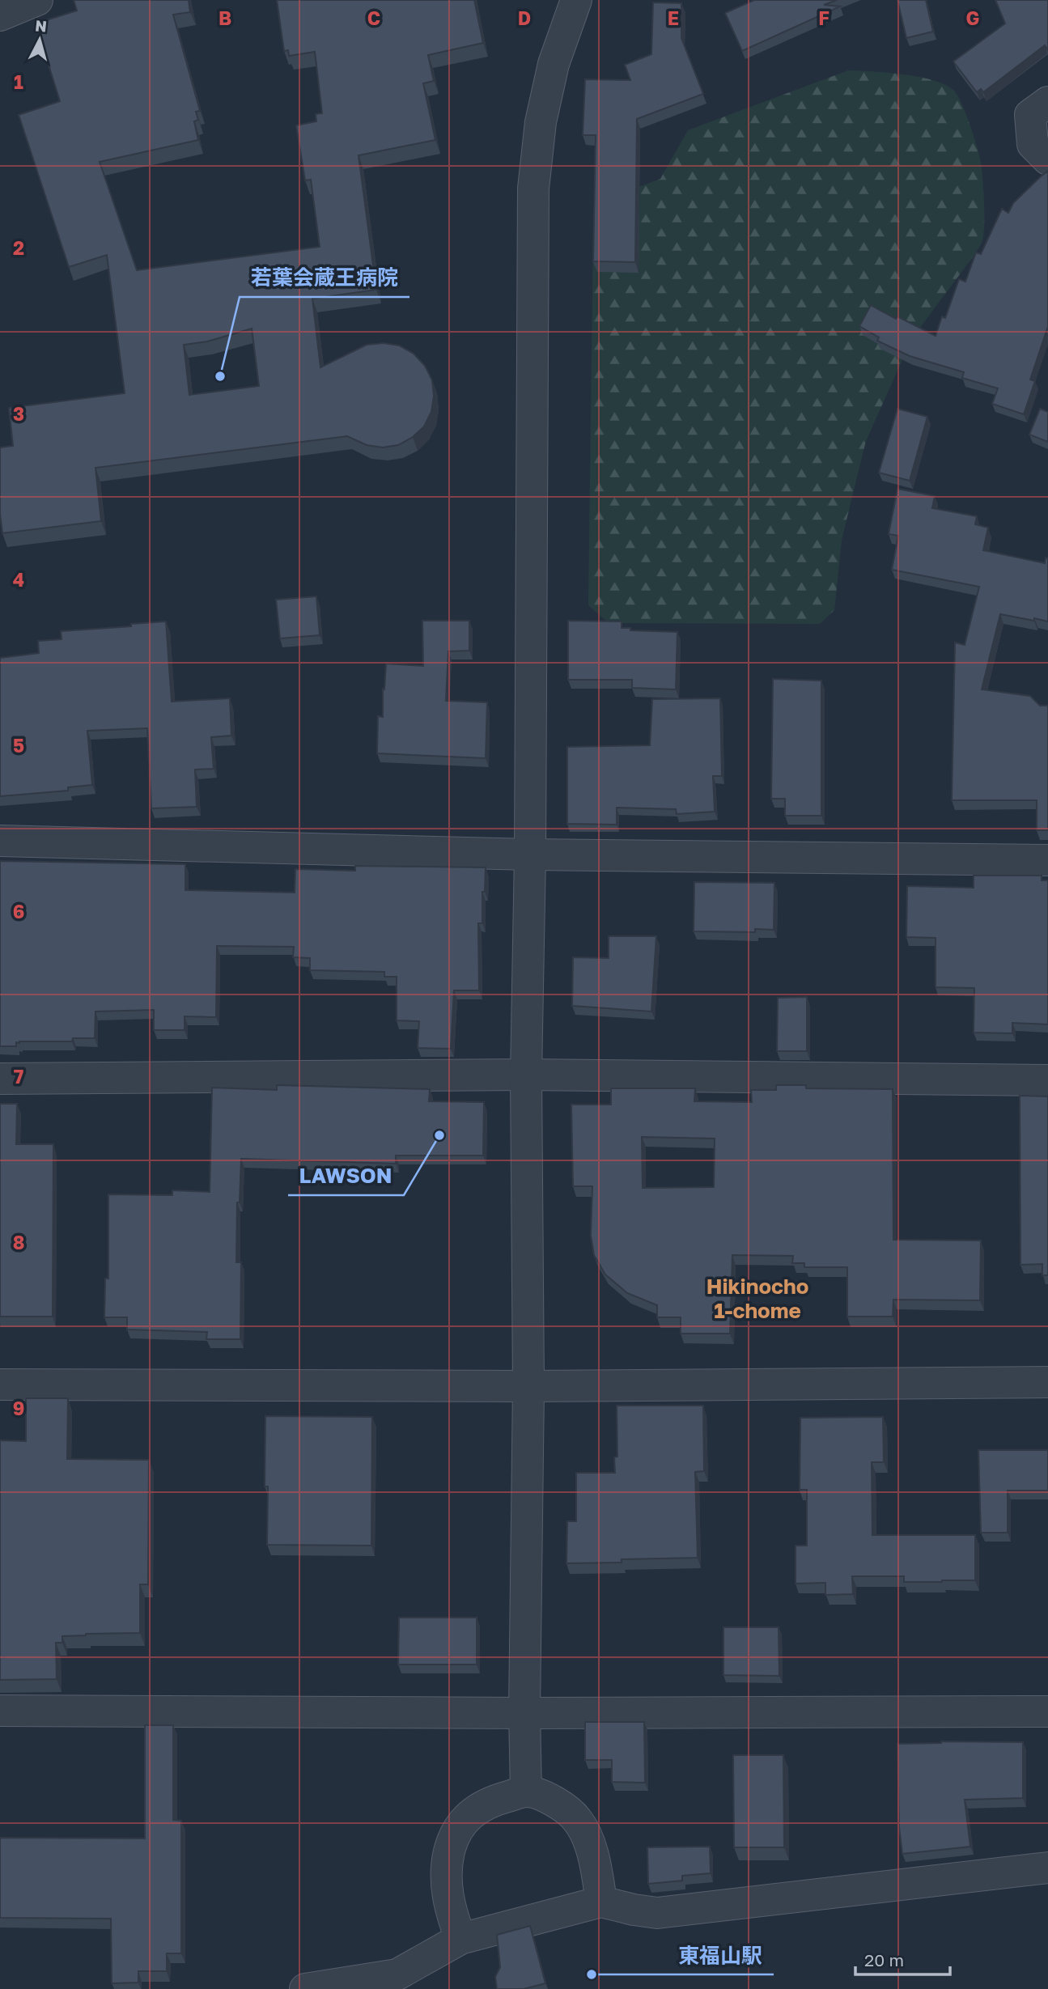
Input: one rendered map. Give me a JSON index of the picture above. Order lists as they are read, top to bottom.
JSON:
{
  "districts": ["Hikinocho 1-chome"],
  "places": ["若葉会蔵王病院", "LAWSON", "東福山駅"],
  "scale_bar": "20 m",
  "north": "top",
  "grid": {
    "columns": [
      "B",
      "C",
      "D",
      "E",
      "F",
      "G"
    ],
    "rows": [
      "1",
      "2",
      "3",
      "4",
      "5",
      "6",
      "7",
      "8",
      "9"
    ]
  }
}
